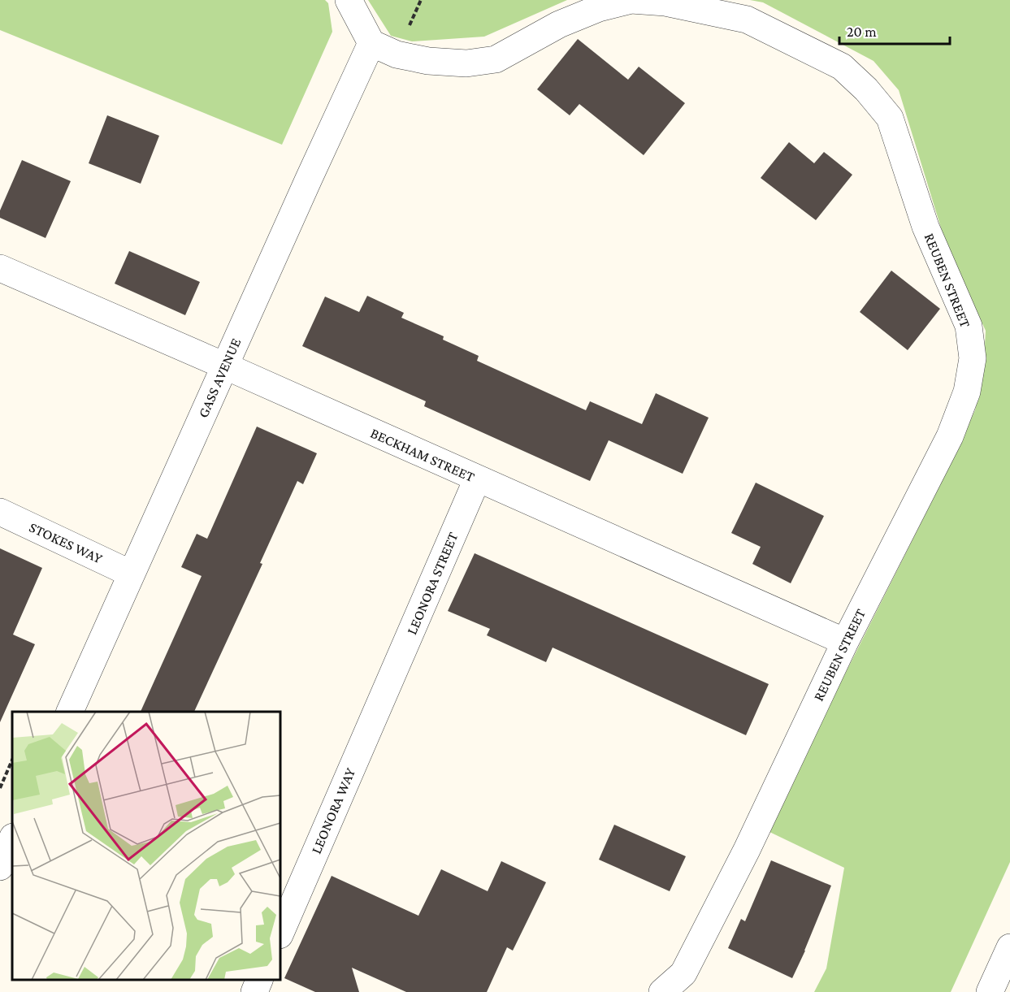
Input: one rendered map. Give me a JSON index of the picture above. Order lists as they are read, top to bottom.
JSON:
{
  "streets": {
    "street": [
      "REUBEN STREET",
      "GASS AVENUE",
      "BECKHAM STREET",
      "STOKES WAY",
      "LEONORA STREET",
      "LEONORA WAY"
    ]
  },
  "crossings": [
    ["REUBEN STREET", "GASS AVENUE"],
    ["REUBEN STREET", "BECKHAM STREET"],
    ["GASS AVENUE", "BECKHAM STREET"],
    ["GASS AVENUE", "STOKES WAY"],
    ["BECKHAM STREET", "LEONORA STREET"],
    ["LEONORA STREET", "LEONORA WAY"]
  ],
  "scale_bar": "20 m"
}
